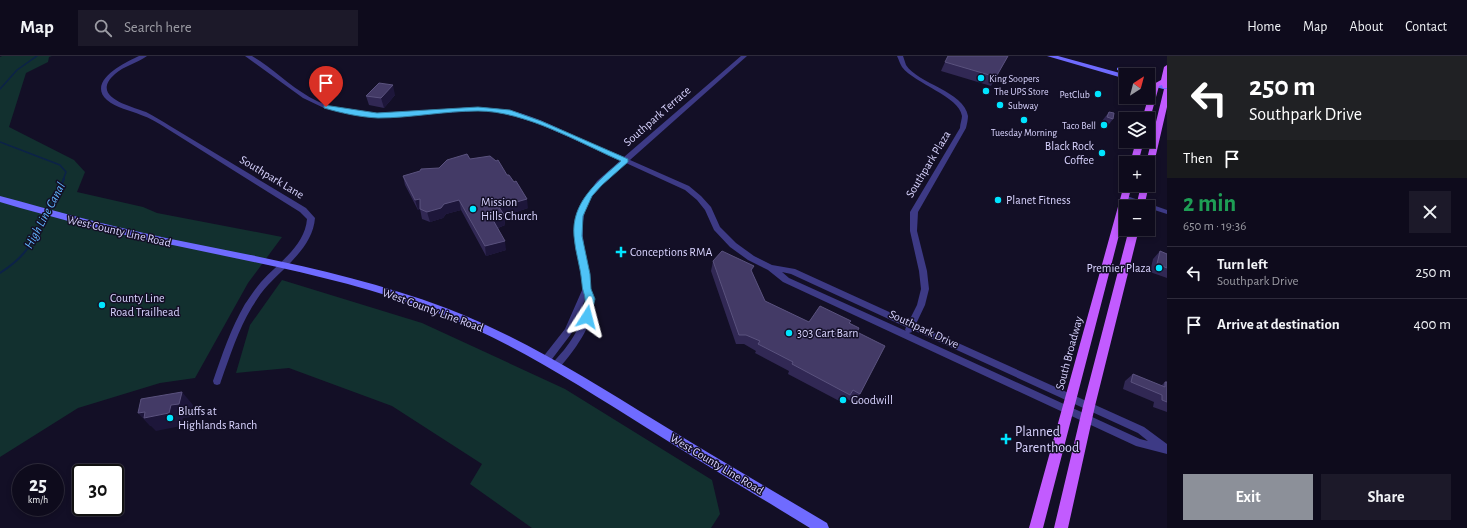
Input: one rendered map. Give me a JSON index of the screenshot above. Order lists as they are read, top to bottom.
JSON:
{
  "streets": {
    "main road": ["West County Line Road", "South Broadway"],
    "street": [
      "Southpark Terrace",
      "Southpark Plaza",
      "Southpark Lane",
      "Southpark Drive"
    ]
  },
  "crossings": [
    ["Southpark Terrace", "West County Line Road"],
    ["Southpark Terrace", "Southpark Drive"],
    ["Southpark Plaza", "Southpark Drive"],
    ["Southpark Lane", "West County Line Road"],
    ["Southpark Drive", "South Broadway"]
  ],
  "water": ["High Line Canal"],
  "places": {
    "other": [
      "King Soopers",
      "The UPS Store",
      "PetClub",
      "Subway",
      "Tuesday Morning",
      "Taco Bell",
      "Black Rock Coffee",
      "Planet Fitness",
      "Mission Hills Church",
      "Premier Plaza",
      "County Line Road Trailhead",
      "303 Cart Barn",
      "Goodwill",
      "Bluffs at Highlands Ranch"
    ],
    "health": ["Conceptions RMA", "Planned Parenthood"]
  },
  "north": "top right",
  "page": {
    "header": "Map",
    "search": "Search here",
    "nav": [
      "Home",
      "Map",
      "About",
      "Contact"
    ],
    "turn": ["250 m", "Southpark Drive"],
    "map_buttons": ["+", "−"],
    "then": "Then",
    "heading": ["2 min", "650 m · 19:36"],
    "list": [
      {
        "name": "Turn left",
        "note": "Southpark Drive",
        "value": "250 m"
      },
      {
        "name": "Arrive at destination",
        "value": "400 m"
      }
    ],
    "speed": "25 km/h",
    "limit": "30",
    "buttons": ["Exit", "Share"]
  }
}
